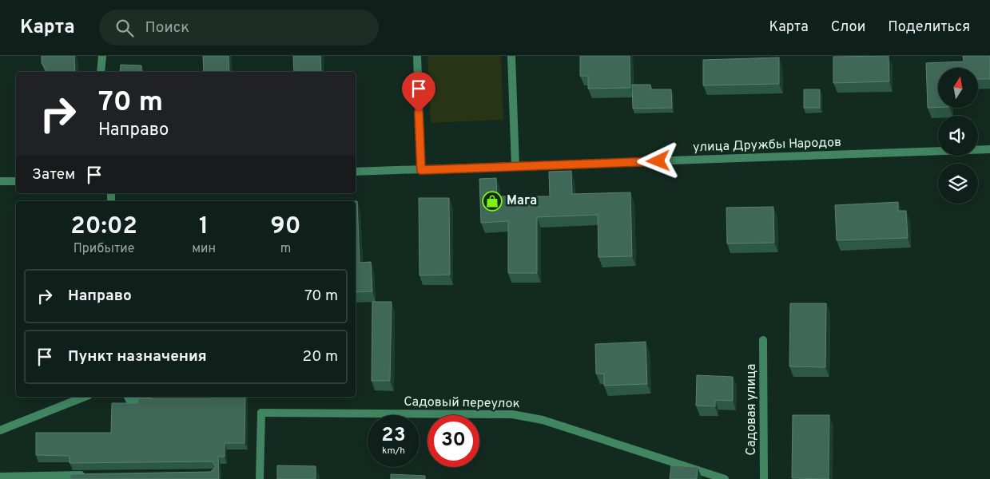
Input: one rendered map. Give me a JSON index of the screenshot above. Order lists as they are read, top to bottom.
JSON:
{
  "streets": {
    "street": ["улица Дружбы Народов", "Садовый переулок", "Садовая улица"]
  },
  "places": {
    "shop": ["Мага"]
  },
  "north": "top",
  "page": {
    "header": "Карта",
    "search": "Поиск",
    "nav": ["Карта", "Слои", "Поделиться"],
    "turn": ["70 m", "Направо"],
    "then": "Затем",
    "eta": [
      "20:02",
      "Прибытие",
      "1",
      "мин",
      "90",
      "m"
    ],
    "list": [
      {
        "name": "Направо",
        "value": "70 m"
      },
      {
        "name": "Пункт назначения",
        "value": "20 m"
      }
    ],
    "speed": "23 km/h",
    "limit": "30"
  }
}
